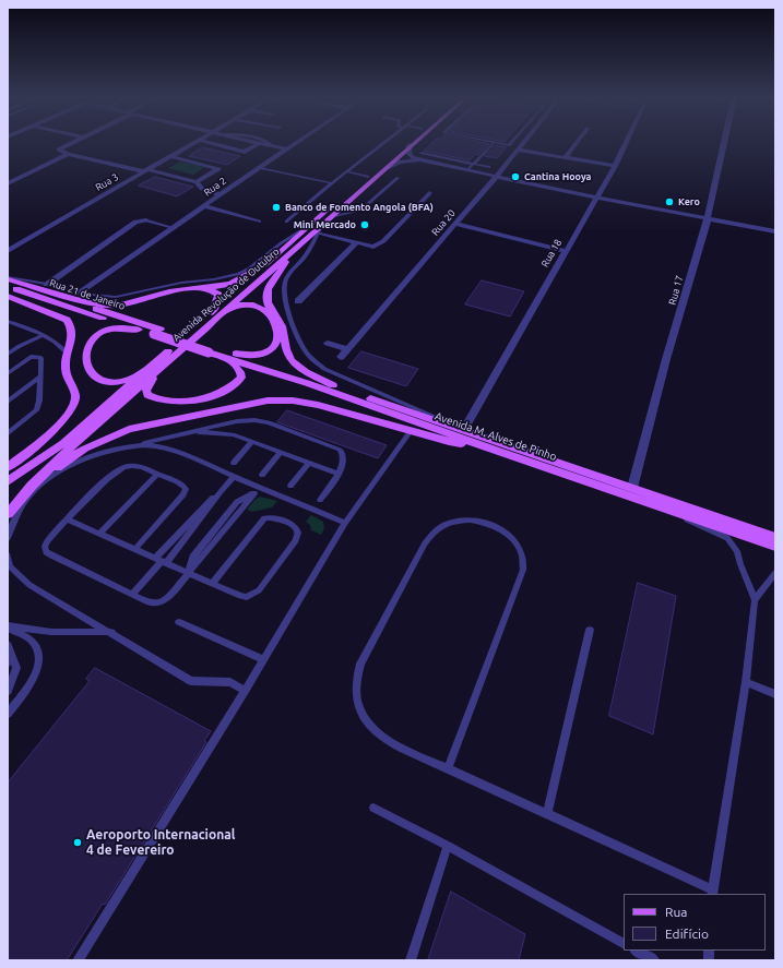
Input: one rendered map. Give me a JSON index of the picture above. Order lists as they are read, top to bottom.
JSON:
{
  "streets": {
    "main road": ["Rua 21 de Janeiro", "Avenida Revolução de Outubro", "Avenida M. Alves de Pinho"],
    "street": [
      "Rua 3",
      "Rua 2",
      "Rua 20",
      "Rua 18",
      "Rua 17"
    ]
  },
  "crossings": [
    ["Rua 18", "Avenida M. Alves de Pinho"],
    ["Rua 17", "Avenida M. Alves de Pinho"],
    ["Rua 21 de Janeiro", "Avenida M. Alves de Pinho"]
  ],
  "places": [
    "Cantina Hooya",
    "Kero",
    "Banco de Fomento Angola (BFA)",
    "Mini Mercado",
    "Aeroporto Internacional 4 de Fevereiro"
  ],
  "legend": ["Rua", "Edifício"]
}
